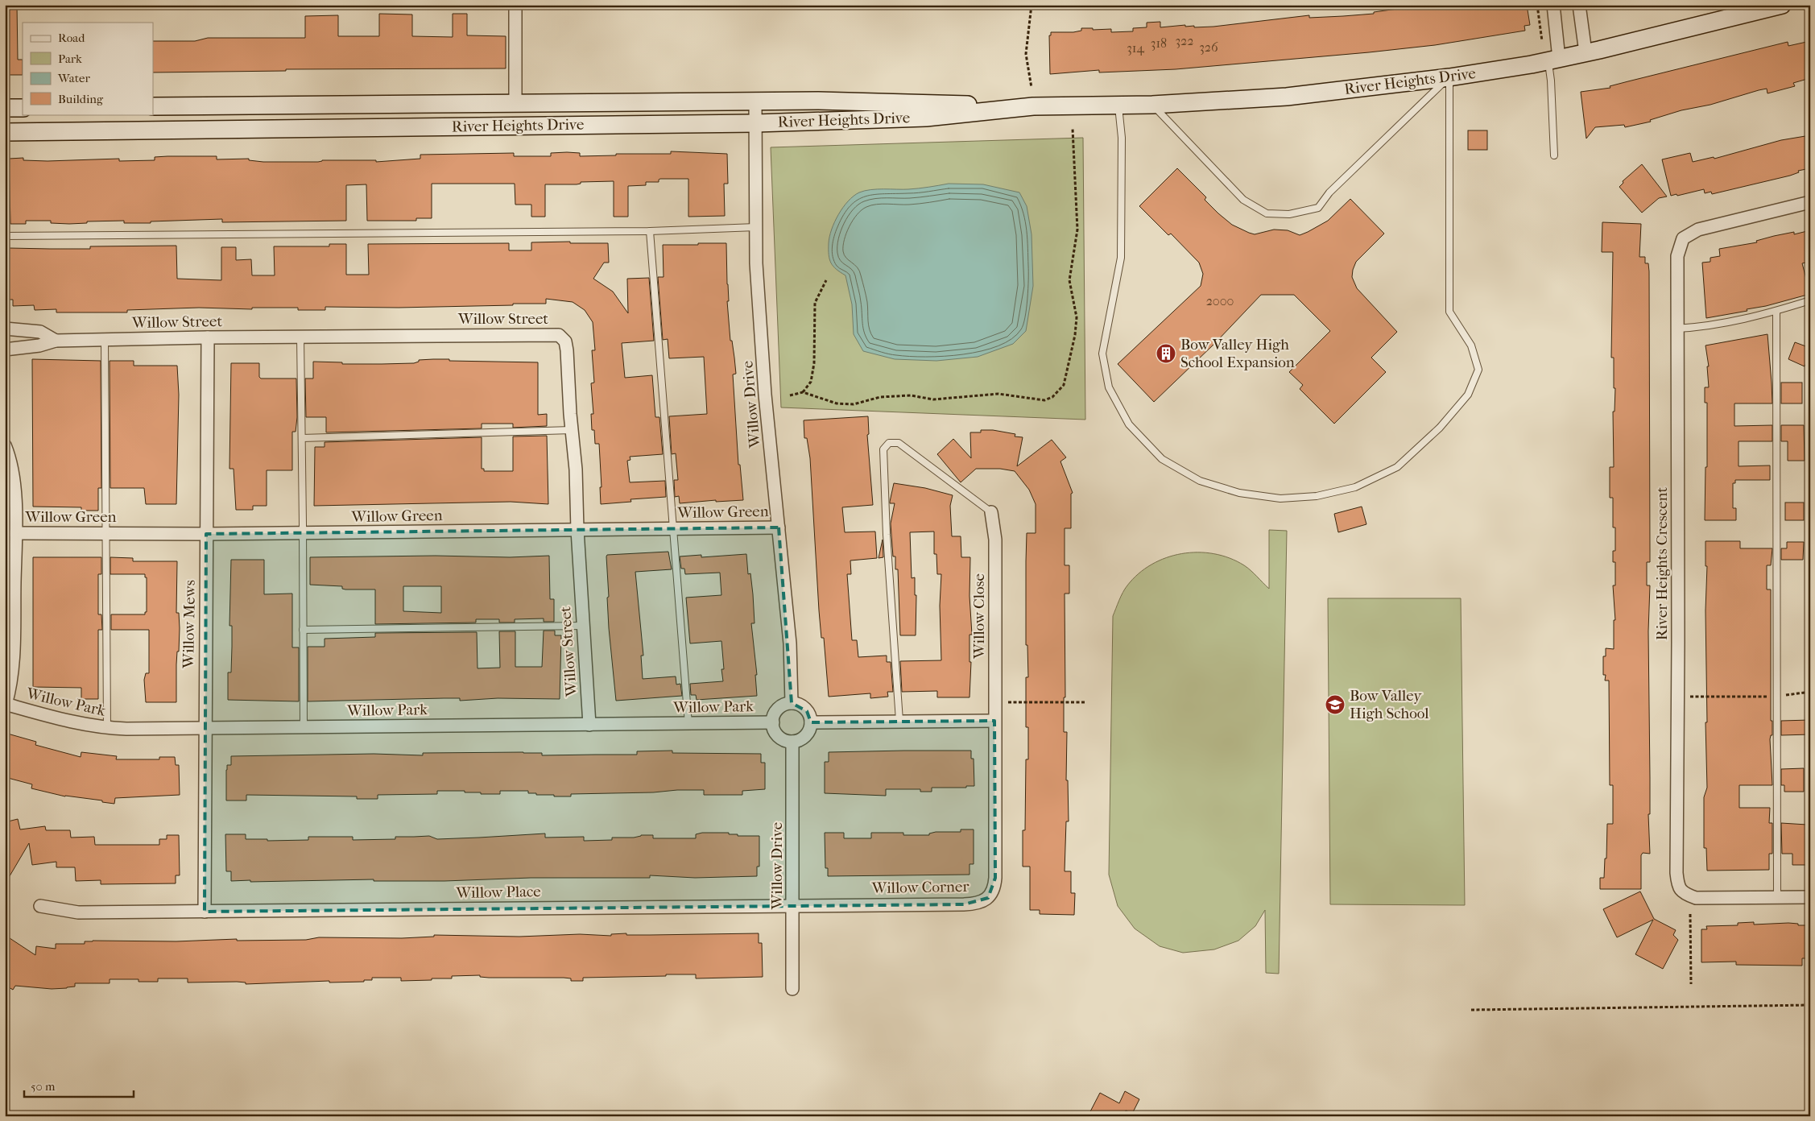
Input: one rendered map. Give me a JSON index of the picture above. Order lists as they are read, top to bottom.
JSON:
{
  "streets": {
    "street": [
      "River Heights Drive",
      "Willow Street",
      "Willow Drive",
      "Willow Green",
      "River Heights Crescent",
      "Willow Close",
      "Willow Mews",
      "Willow Park",
      "Willow Corner",
      "Willow Place"
    ]
  },
  "crossings": [
    ["River Heights Drive", "Willow Drive"],
    ["Willow Street", "Willow Green"],
    ["Willow Street", "Willow Mews"],
    ["Willow Street", "Willow Park"],
    ["Willow Drive", "Willow Green"],
    ["Willow Drive", "Willow Park"],
    ["Willow Drive", "Willow Corner"],
    ["Willow Drive", "Willow Place"],
    ["Willow Green", "Willow Mews"],
    ["Willow Close", "Willow Corner"],
    ["Willow Mews", "Willow Park"],
    ["Willow Mews", "Willow Place"],
    ["Willow Corner", "Willow Place"]
  ],
  "places": {
    "building": ["Bow Valley High School Expansion"],
    "school or university": ["Bow Valley High School"]
  },
  "house_numbers": [
    "322",
    "318",
    "326",
    "314",
    "2000"
  ],
  "legend": [
    "Road",
    "Park",
    "Water",
    "Building"
  ],
  "scale_bar": "50 m"
}
